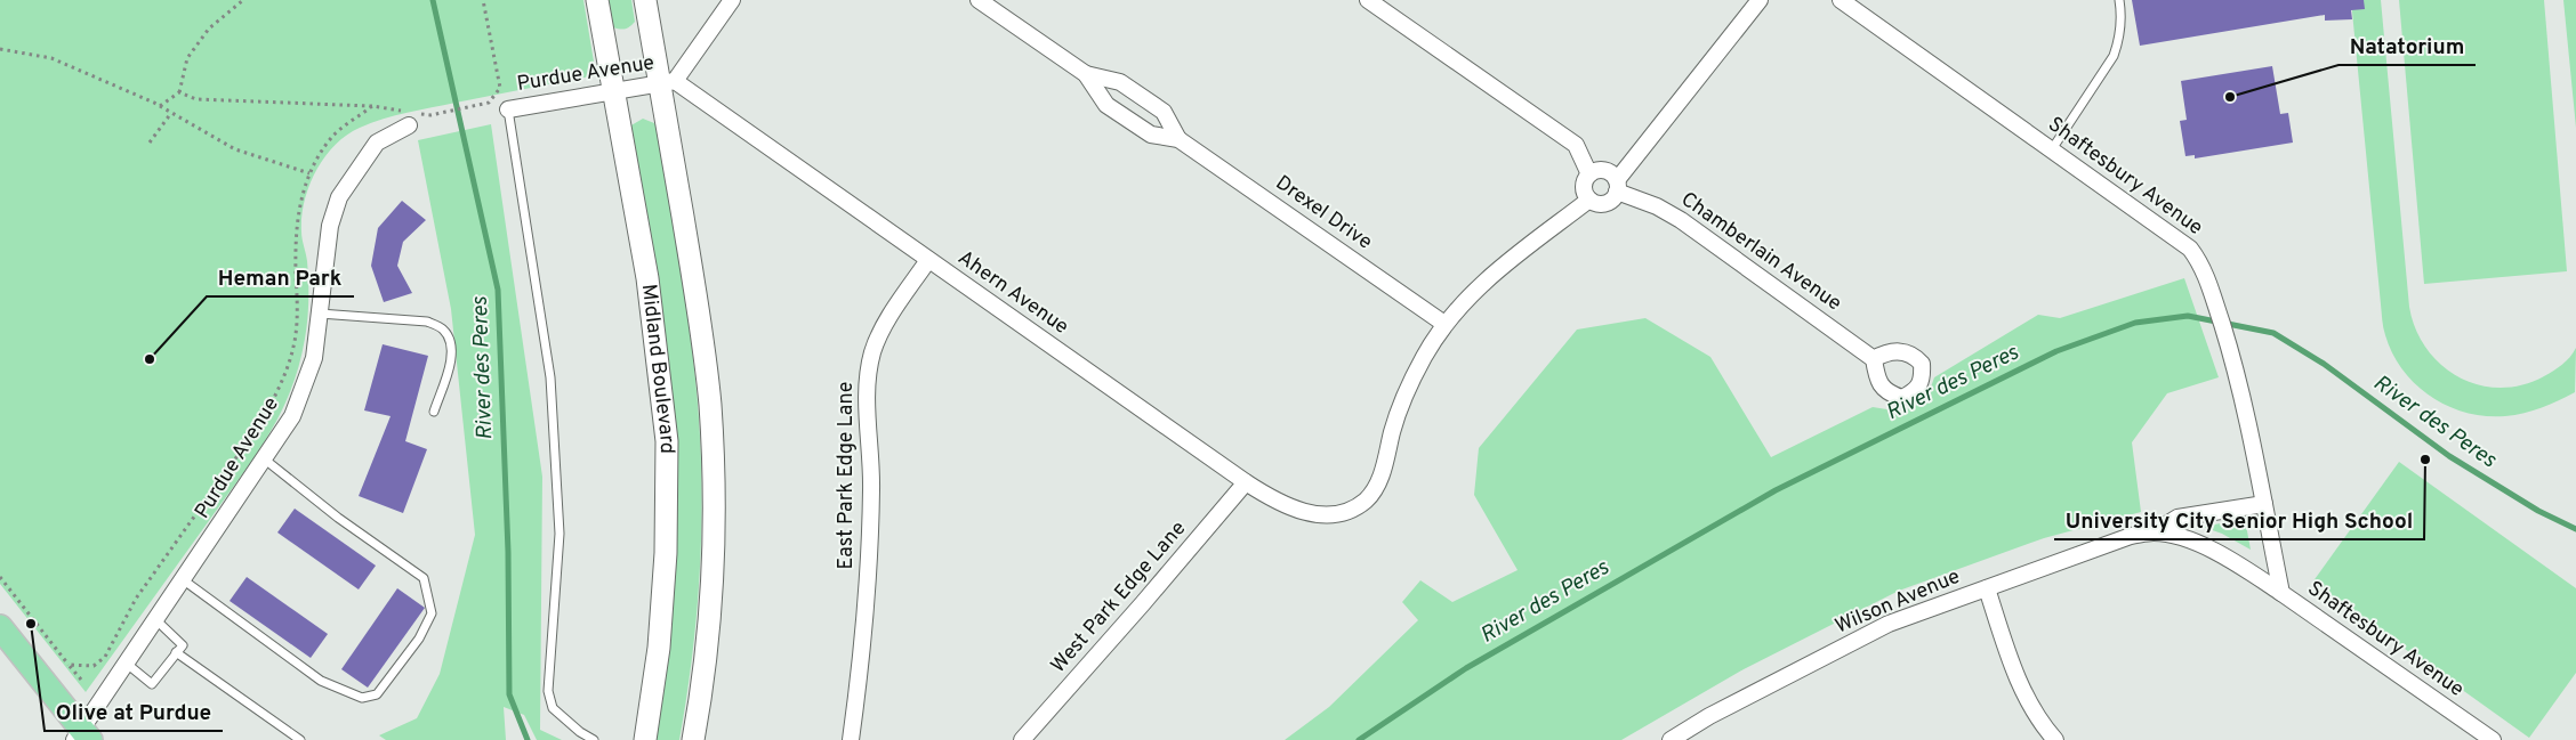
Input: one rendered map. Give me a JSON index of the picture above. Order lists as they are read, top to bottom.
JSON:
{
  "streets": {
    "main road": ["Midland Boulevard"],
    "street": [
      "Purdue Avenue",
      "Shaftesbury Avenue",
      "Drexel Drive",
      "Chamberlain Avenue",
      "Ahern Avenue",
      "East Park Edge Lane",
      "West Park Edge Lane",
      "Wilson Avenue"
    ]
  },
  "crossings": [
    ["Purdue Avenue", "Ahern Avenue"],
    ["Purdue Avenue", "Midland Boulevard"],
    ["Shaftesbury Avenue", "Wilson Avenue"],
    ["Drexel Drive", "Ahern Avenue"],
    ["Ahern Avenue", "East Park Edge Lane"],
    ["Ahern Avenue", "West Park Edge Lane"]
  ],
  "water": ["River des Peres"],
  "places": [
    "Natatorium",
    "Heman Park",
    "University City Senior High School",
    "Olive at Purdue"
  ]
}
